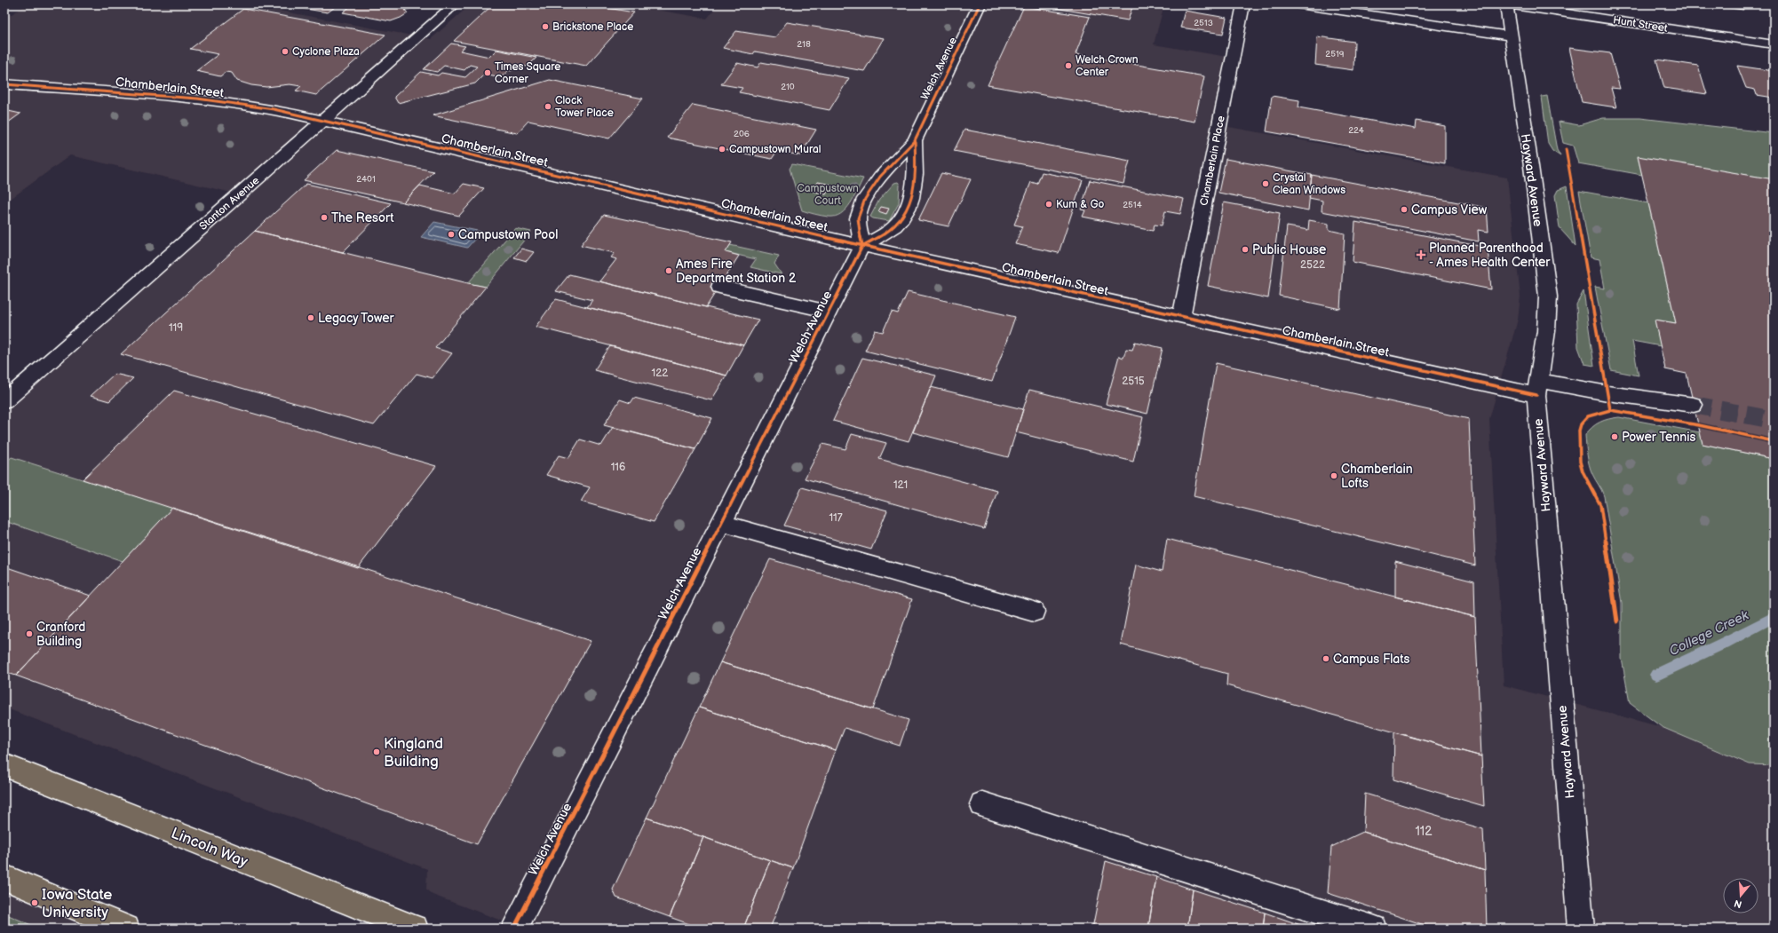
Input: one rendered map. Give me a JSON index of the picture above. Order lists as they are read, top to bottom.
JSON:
{
  "streets": {
    "main road": ["Lincoln Way"],
    "street": [
      "Hunt Street",
      "Welch Avenue",
      "Chamberlain Street",
      "Chamberlain Place",
      "Hayward Avenue",
      "Stanton Avenue"
    ]
  },
  "crossings": [
    ["Hunt Street", "Hayward Avenue"],
    ["Welch Avenue", "Chamberlain Street"],
    ["Chamberlain Street", "Chamberlain Place"],
    ["Chamberlain Street", "Hayward Avenue"],
    ["Chamberlain Street", "Stanton Avenue"]
  ],
  "water": ["College Creek"],
  "parks": ["Campustown Court"],
  "places": {
    "other": [
      "Brickstone Place",
      "Cyclone Plaza",
      "Welch Crown Center",
      "Times Square Corner",
      "Clock Tower Place",
      "Campustown Mural",
      "Crystal Clean Windows",
      "Kum & Go",
      "Campus View",
      "The Resort",
      "Campustown Pool",
      "Public House",
      "Ames Fire Department Station 2",
      "Legacy Tower",
      "Power Tennis",
      "Chamberlain Lofts",
      "Cranford Building",
      "Campus Flats",
      "Kingland Building",
      "Iowa State University"
    ],
    "health": ["Planned Parenthood - Ames Health Center"]
  },
  "house_numbers": [
    "2513",
    "218",
    "2519",
    "210",
    "224",
    "206",
    "2401",
    "2514",
    "2522",
    "119",
    "122",
    "2515",
    "116",
    "121",
    "117",
    "112"
  ],
  "north": "bottom"
}
